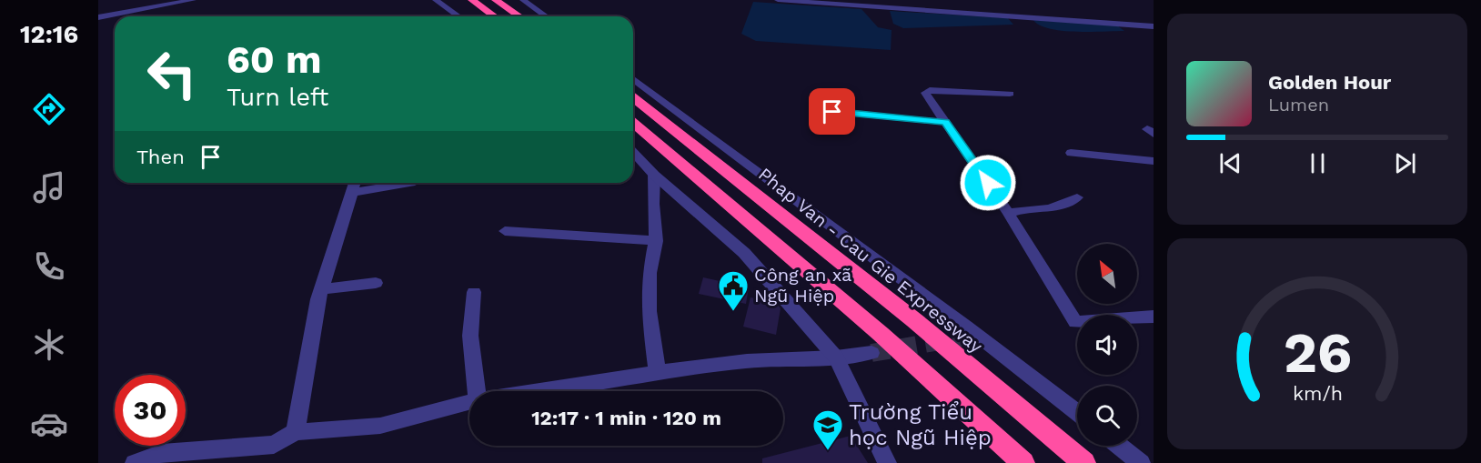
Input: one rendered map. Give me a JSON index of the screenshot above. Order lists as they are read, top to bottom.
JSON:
{
  "streets": {
    "highway": ["Phap Van - Cau Gie Expressway"]
  },
  "places": {
    "public building": ["Công an xã Ngũ Hiệp"],
    "school or university": ["Trường Tiểu học Ngũ Hiệp"]
  },
  "north": "top left",
  "page": {
    "tabs": "12:16",
    "turn": ["60 m", "Turn left"],
    "song": ["Golden Hour", "Lumen"],
    "then": "Then",
    "limit": "30",
    "trip": "12:17 · 1 min · 120 m",
    "gauge": ["26", "km/h"]
  }
}
